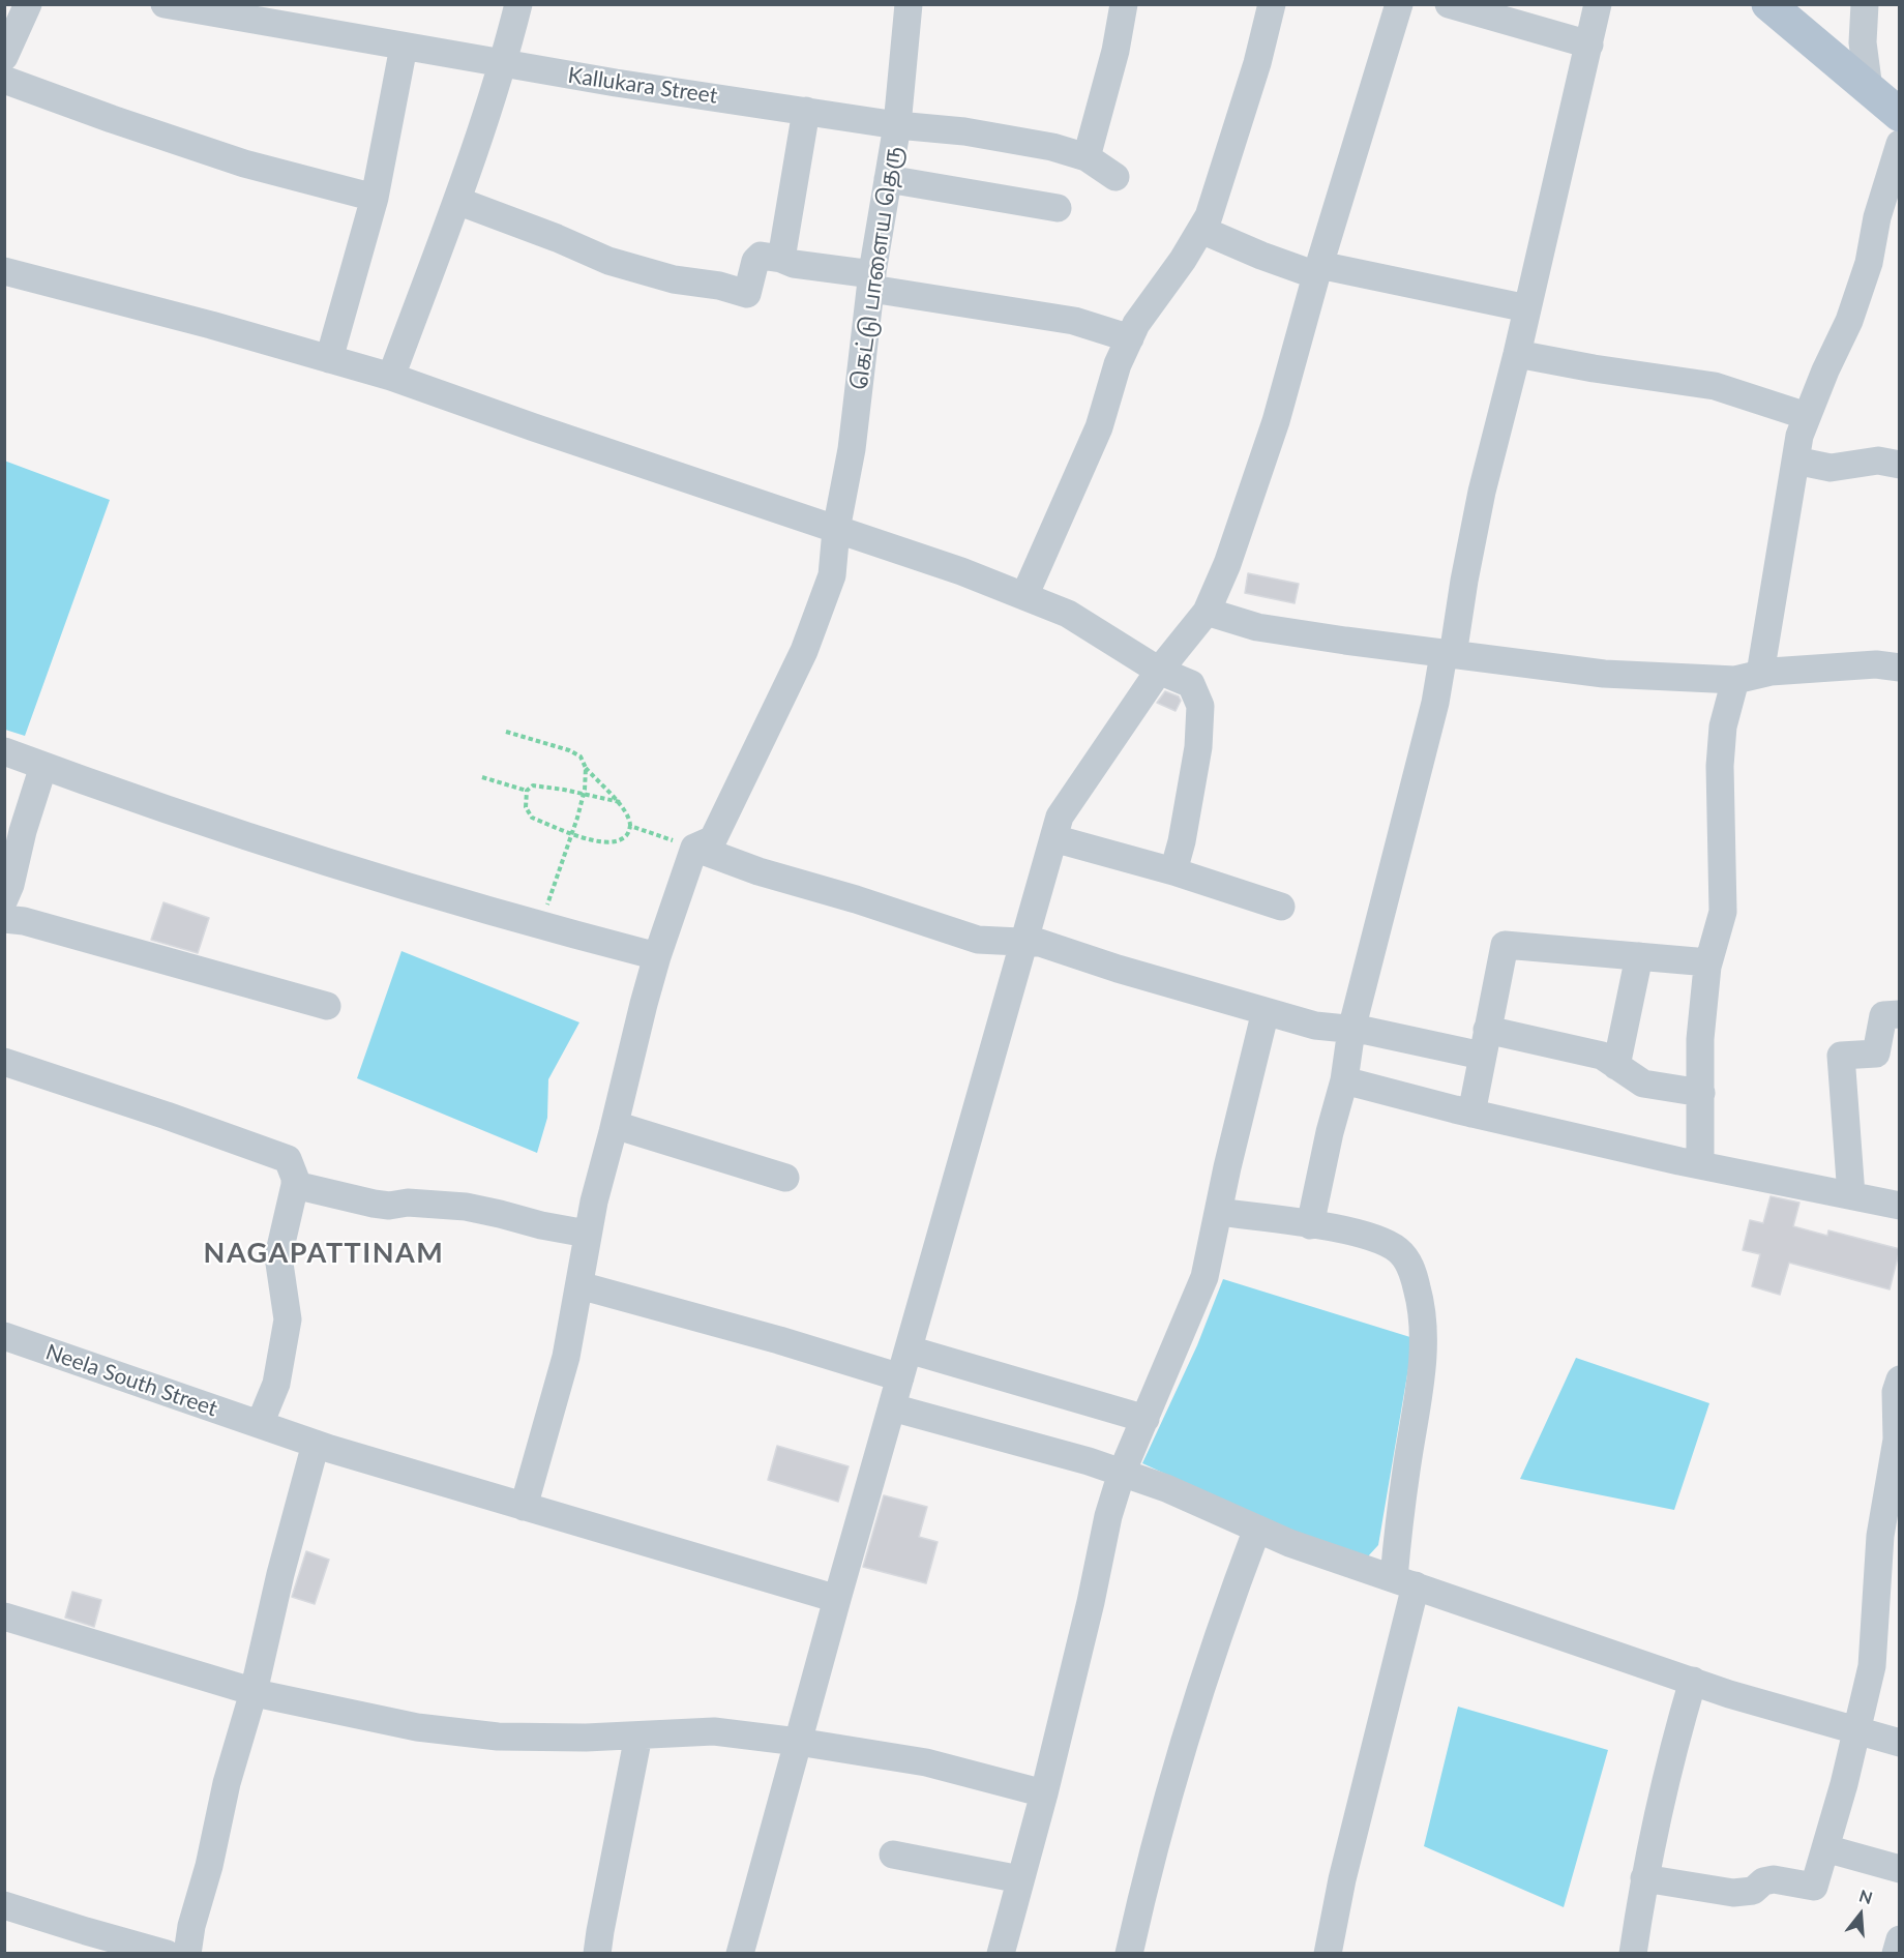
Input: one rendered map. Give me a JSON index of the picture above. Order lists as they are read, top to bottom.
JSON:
{
  "streets": {
    "street": ["Kallukara Street", "கெட்டு பாளைய தெரு", "Neela South Street"]
  },
  "crossings": [
    ["Kallukara Street", "கெட்டு பாளைய தெரு"]
  ],
  "districts": ["NAGAPATTINAM"],
  "north": "top"
}
